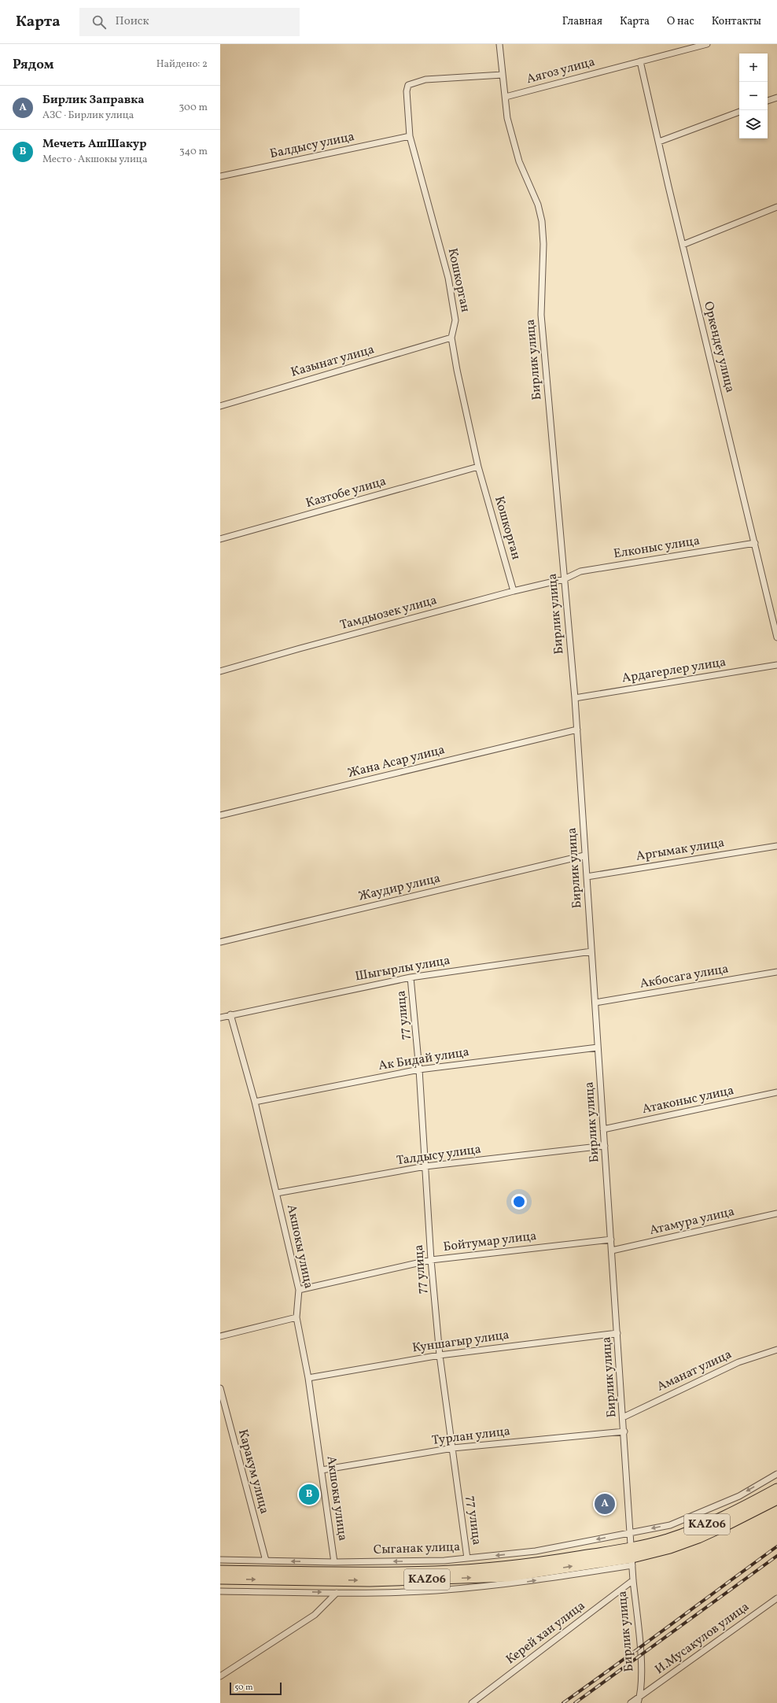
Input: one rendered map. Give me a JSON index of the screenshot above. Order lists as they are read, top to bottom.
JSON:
{
  "streets": {
    "highway": ["KАZ06"],
    "street": [
      "Аягоз улица",
      "Балдысу улица",
      "Кошкорган",
      "Оркендеу улица",
      "Бирлик улица",
      "Казынат улица",
      "Казтобе улица",
      "Елконыс улица",
      "Тамдыозек улица",
      "Ардагерлер улица",
      "Жана Асар улица",
      "Аргымак улица",
      "Жаудир улица",
      "Шыгырлы улица",
      "Акбосага улица",
      "77 улица",
      "Ак Бидай улица",
      "Атаконыс улица",
      "Талдысу улица",
      "Атамура улица",
      "Бойтумар улица",
      "Акшокы улица",
      "Куншагыр улица",
      "Аманат улица",
      "Турлан улица",
      "Каракум улица",
      "Сыганак улица",
      "Керей хан улица",
      "И.Мусакулов улица"
    ]
  },
  "crossings": [
    ["Аягоз улица", "Оркендеу улица"],
    ["Аягоз улица", "Бирлик улица"],
    ["Балдысу улица", "Кошкорган"],
    ["Кошкорган", "Бирлик улица"],
    ["Кошкорган", "Казынат улица"],
    ["Кошкорган", "Казтобе улица"],
    ["Кошкорган", "Тамдыозек улица"],
    ["Оркендеу улица", "Елконыс улица"],
    ["Бирлик улица", "Елконыс улица"],
    ["Бирлик улица", "Тамдыозек улица"],
    ["Бирлик улица", "Ардагерлер улица"],
    ["Бирлик улица", "Жана Асар улица"],
    ["Бирлик улица", "Аргымак улица"],
    ["Бирлик улица", "Жаудир улица"],
    ["Бирлик улица", "Шыгырлы улица"],
    ["Бирлик улица", "Акбосага улица"],
    ["Бирлик улица", "Ак Бидай улица"],
    ["Бирлик улица", "Атаконыс улица"],
    ["Бирлик улица", "Талдысу улица"],
    ["Бирлик улица", "Атамура улица"],
    ["Бирлик улица", "Бойтумар улица"],
    ["Бирлик улица", "Куншагыр улица"],
    ["Бирлик улица", "Аманат улица"],
    ["Бирлик улица", "Турлан улица"],
    ["Бирлик улица", "KАZ06"],
    ["Бирлик улица", "Сыганак улица"],
    ["Бирлик улица", "Керей хан улица"],
    ["Бирлик улица", "И.Мусакулов улица"],
    ["Елконыс улица", "Тамдыозек улица"],
    ["Шыгырлы улица", "77 улица"],
    ["Шыгырлы улица", "Акшокы улица"],
    ["77 улица", "Ак Бидай улица"],
    ["77 улица", "Талдысу улица"],
    ["77 улица", "Бойтумар улица"],
    ["77 улица", "Куншагыр улица"],
    ["77 улица", "Турлан улица"],
    ["77 улица", "Сыганак улица"],
    ["Ак Бидай улица", "Акшокы улица"],
    ["Талдысу улица", "Акшокы улица"],
    ["Бойтумар улица", "Акшокы улица"],
    ["Акшокы улица", "Куншагыр улица"],
    ["Акшокы улица", "Турлан улица"],
    ["Акшокы улица", "Сыганак улица"],
    ["Каракум улица", "Сыганак улица"]
  ],
  "scale_bar": "50 m",
  "page": {
    "header": "Карта",
    "search": "Поиск",
    "nav": [
      "Главная",
      "Карта",
      "О нас",
      "Контакты"
    ],
    "heading": ["Рядом", "Найдено: 2"],
    "map_buttons": ["+", "−"],
    "list": [
      {
        "mark": "A",
        "name": "Бирлик Заправка",
        "note": "АЗС · Бирлик улица",
        "value": "300 m"
      },
      {
        "mark": "B",
        "name": "Мечеть АшШакур",
        "note": "Место · Акшокы улица",
        "value": "340 m"
      }
    ],
    "pins": ["B", "A"],
    "scale": "50 m"
  }
}
